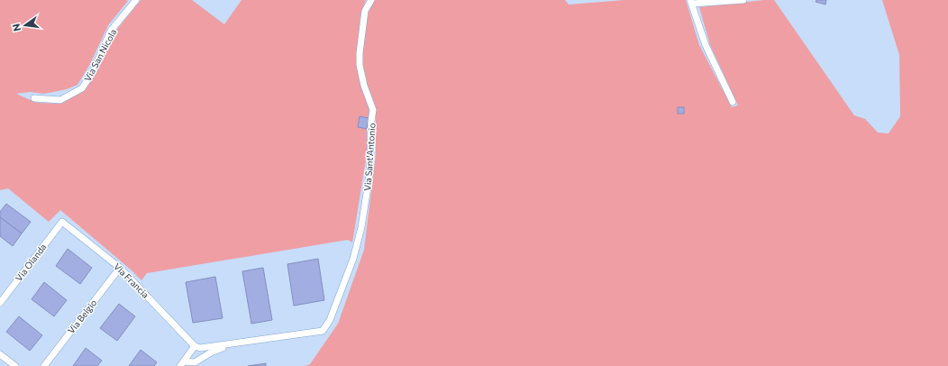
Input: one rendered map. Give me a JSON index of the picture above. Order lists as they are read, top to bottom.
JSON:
{
  "streets": {
    "street": [
      "Via San Nicola",
      "Via Sant'Antonio",
      "Via Olanda",
      "Via Francia",
      "Via Belgio"
    ]
  },
  "crossings": [
    ["Via Olanda", "Via Francia"],
    ["Via Francia", "Via Belgio"]
  ],
  "north": "left"
}
